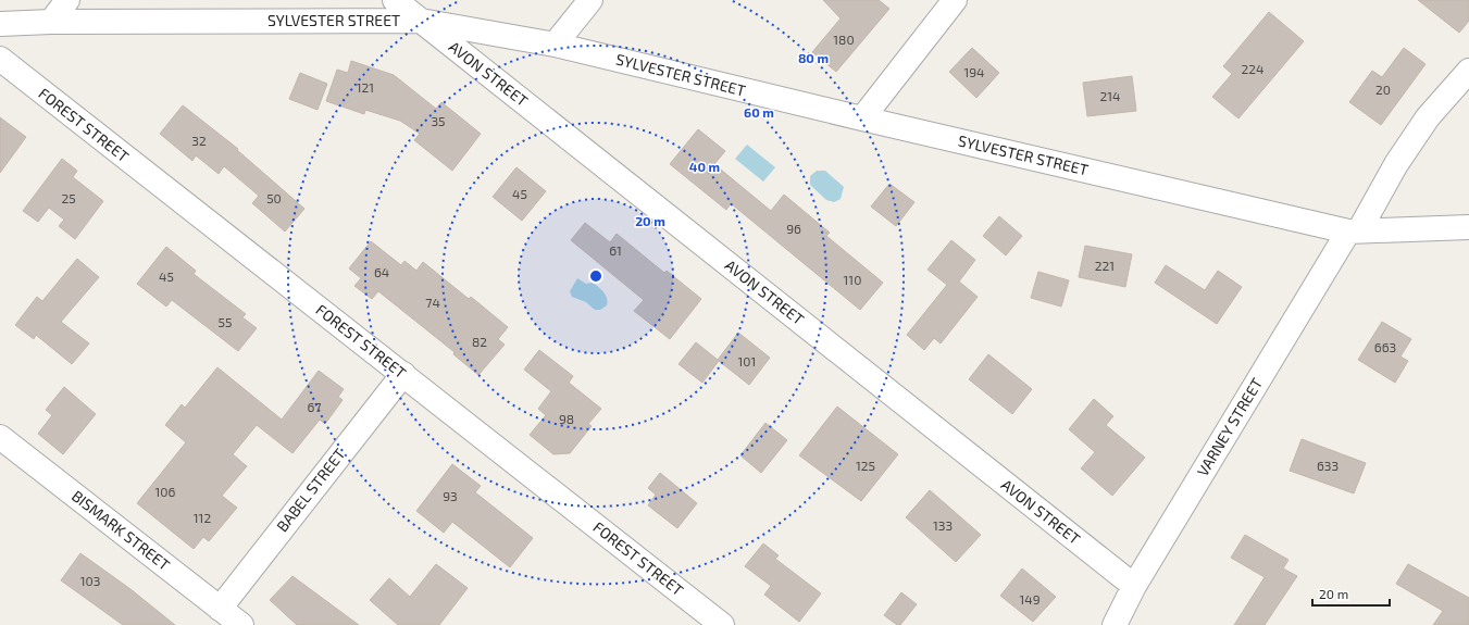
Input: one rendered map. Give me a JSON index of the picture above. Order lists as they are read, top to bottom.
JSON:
{
  "streets": {
    "street": [
      "SYLVESTER STREET",
      "AVON STREET",
      "FOREST STREET",
      "VARNEY STREET",
      "BABEL STREET",
      "BISMARK STREET"
    ]
  },
  "crossings": [
    ["SYLVESTER STREET", "AVON STREET"],
    ["SYLVESTER STREET", "VARNEY STREET"],
    ["AVON STREET", "VARNEY STREET"],
    ["FOREST STREET", "BABEL STREET"],
    ["BABEL STREET", "BISMARK STREET"]
  ],
  "house_numbers": [
    "180",
    "224",
    "194",
    "121",
    "20",
    "214",
    "35",
    "32",
    "45",
    "25",
    "50",
    "96",
    "61",
    "221",
    "64",
    "45",
    "110",
    "74",
    "55",
    "82",
    "663",
    "101",
    "67",
    "98",
    "125",
    "633",
    "106",
    "93",
    "112",
    "133",
    "103",
    "149"
  ],
  "scale_bar": "20 m",
  "rings": [
    "80 m",
    "60 m",
    "40 m",
    "20 m"
  ]
}
